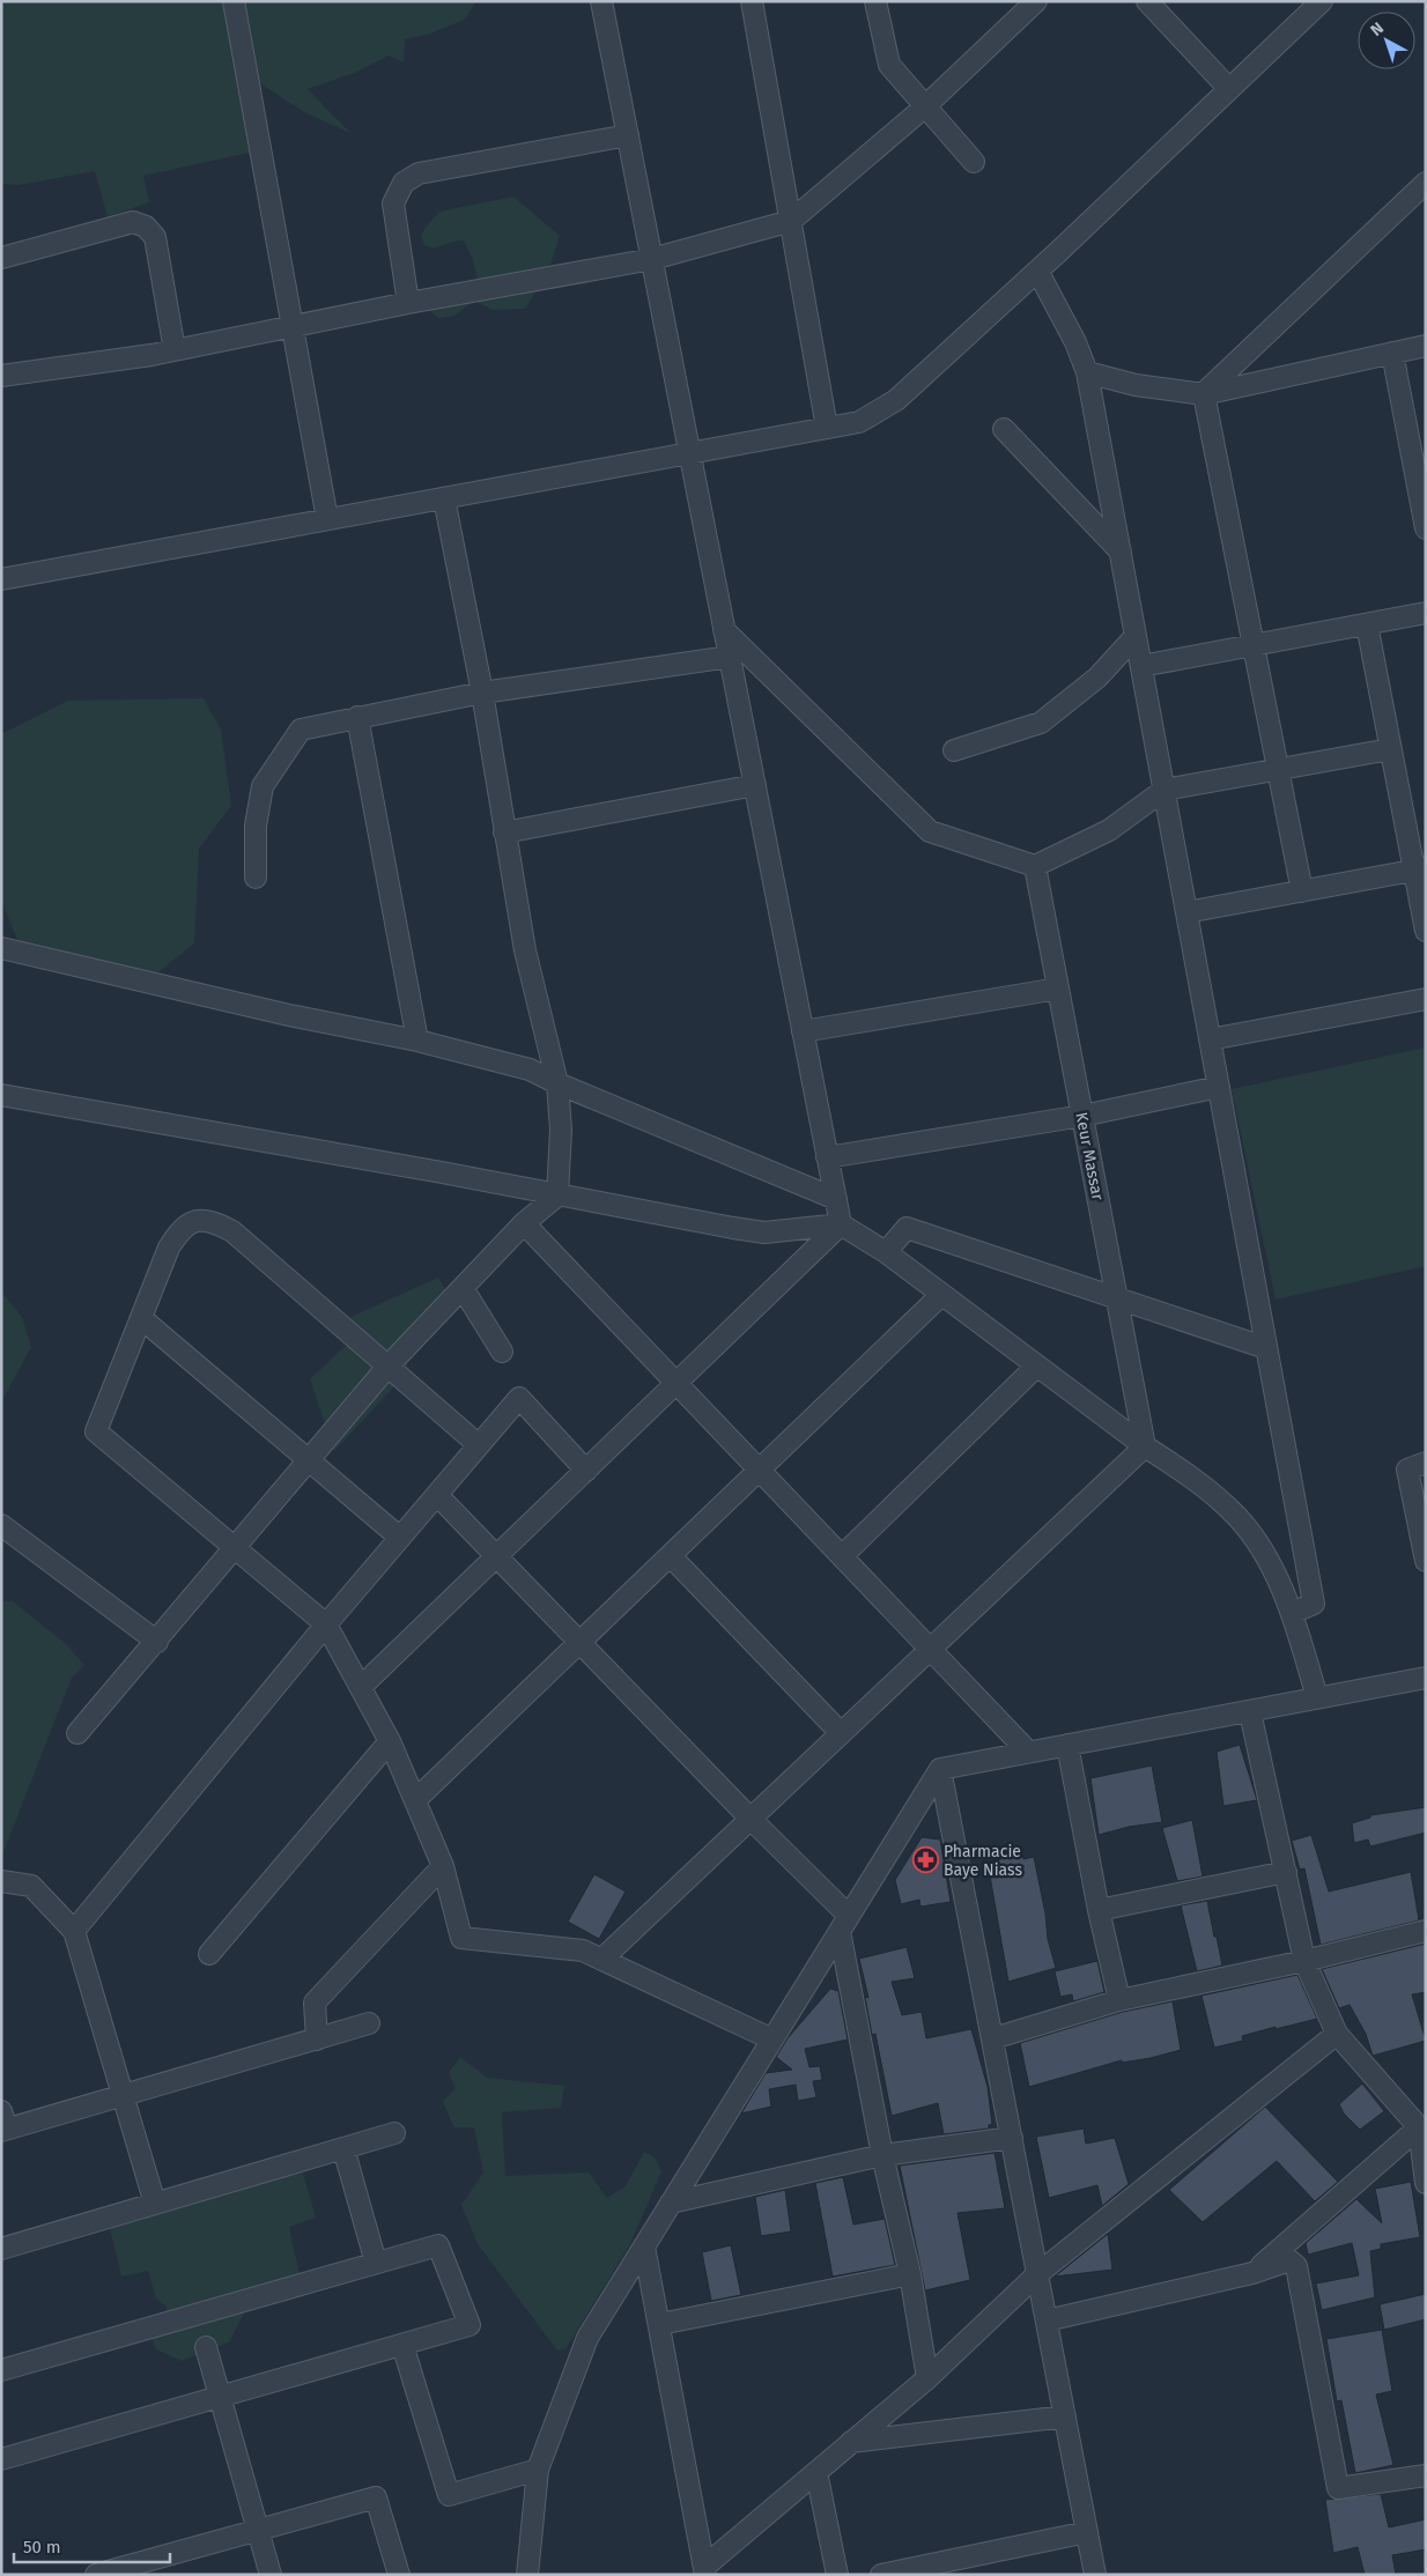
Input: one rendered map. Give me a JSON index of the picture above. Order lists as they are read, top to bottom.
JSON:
{
  "streets": {
    "street": ["Keur Massar"]
  },
  "places": {
    "pharmacy": ["Pharmacie Baye Niass"]
  },
  "scale_bar": "50 m",
  "north": "top left"
}
